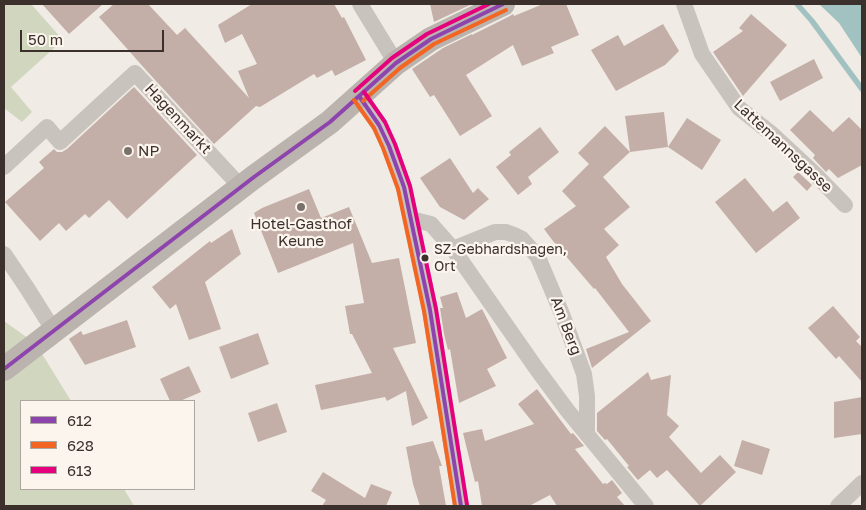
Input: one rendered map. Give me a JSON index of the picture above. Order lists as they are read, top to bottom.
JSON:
{
  "streets": {
    "street": ["Hagenmarkt", "Lattemannsgasse", "Am Berg"]
  },
  "places": ["NP", "Hotel-Gasthof Keune", "SZ-Gebhardshagen, Ort"],
  "lines": ["transit line 612", "transit line 613", "transit line 628"],
  "legend": ["612", "628", "613"],
  "scale_bar": "50 m"
}
